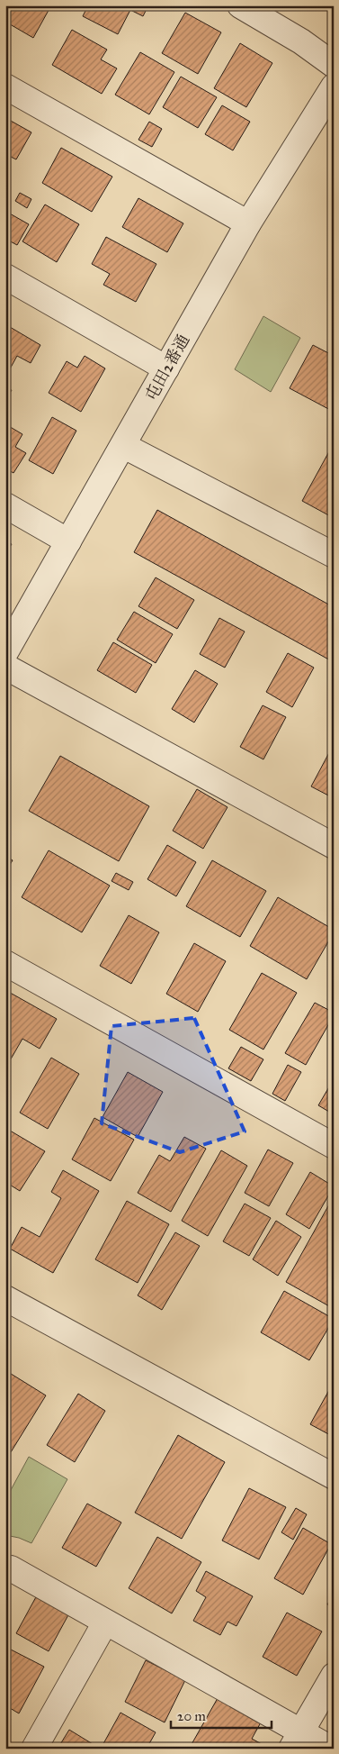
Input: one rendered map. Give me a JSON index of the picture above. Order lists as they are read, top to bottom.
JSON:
{
  "streets": {
    "street": ["屯田2番通"]
  },
  "scale_bar": "20 m"
}
